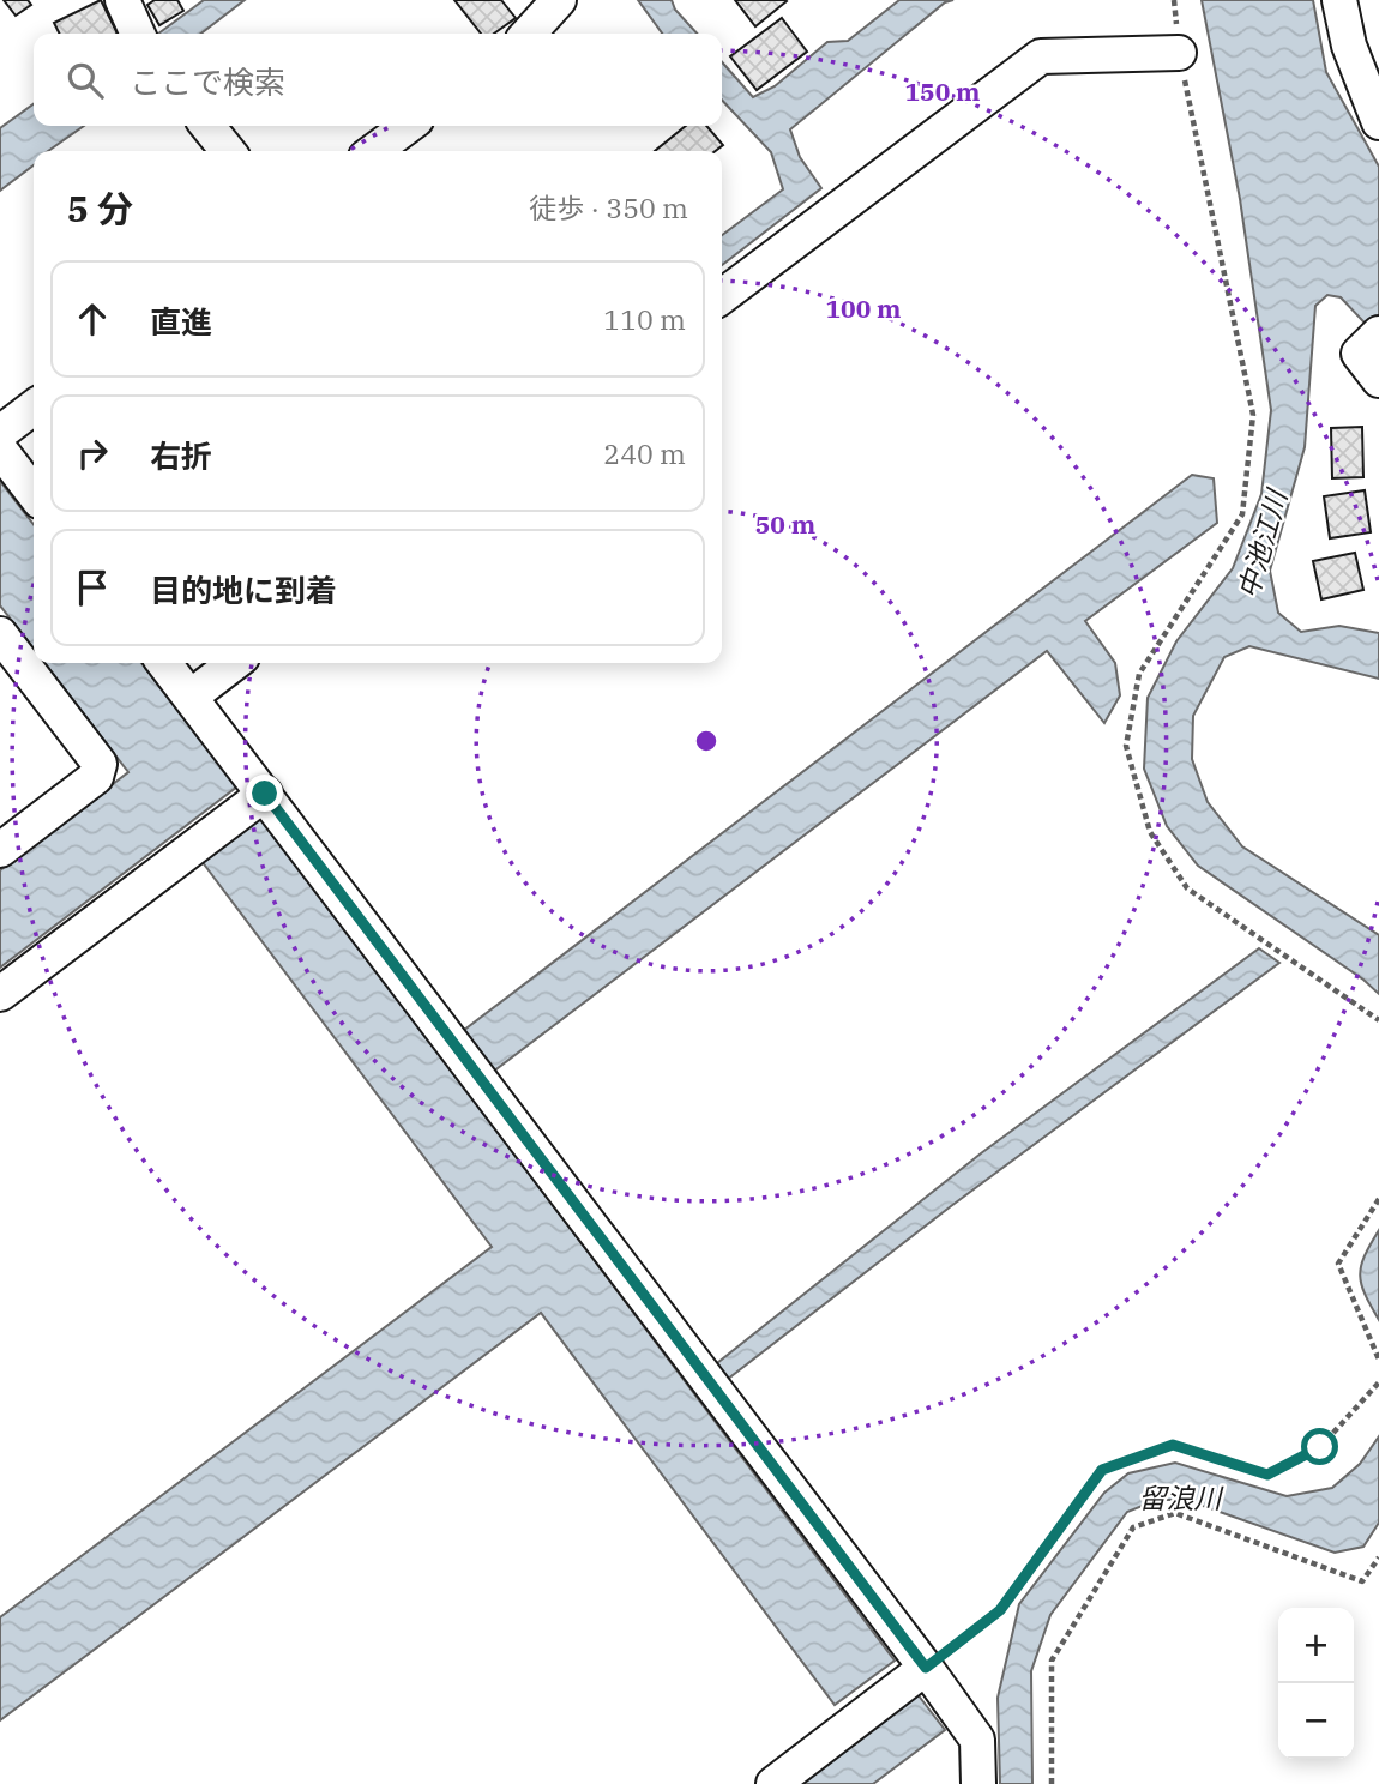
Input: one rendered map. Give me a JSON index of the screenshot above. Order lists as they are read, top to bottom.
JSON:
{
  "water": ["中池江川", "留浪川"],
  "page": {
    "search": "ここで検索",
    "heading": ["5 分", "徒歩 · 350 m"],
    "list": [
      ["直進", "110 m"],
      ["右折", "240 m"],
      "目的地に到着"
    ],
    "map_buttons": ["+", "−"]
  },
  "rings": ["150 m", "100 m", "50 m"]
}
